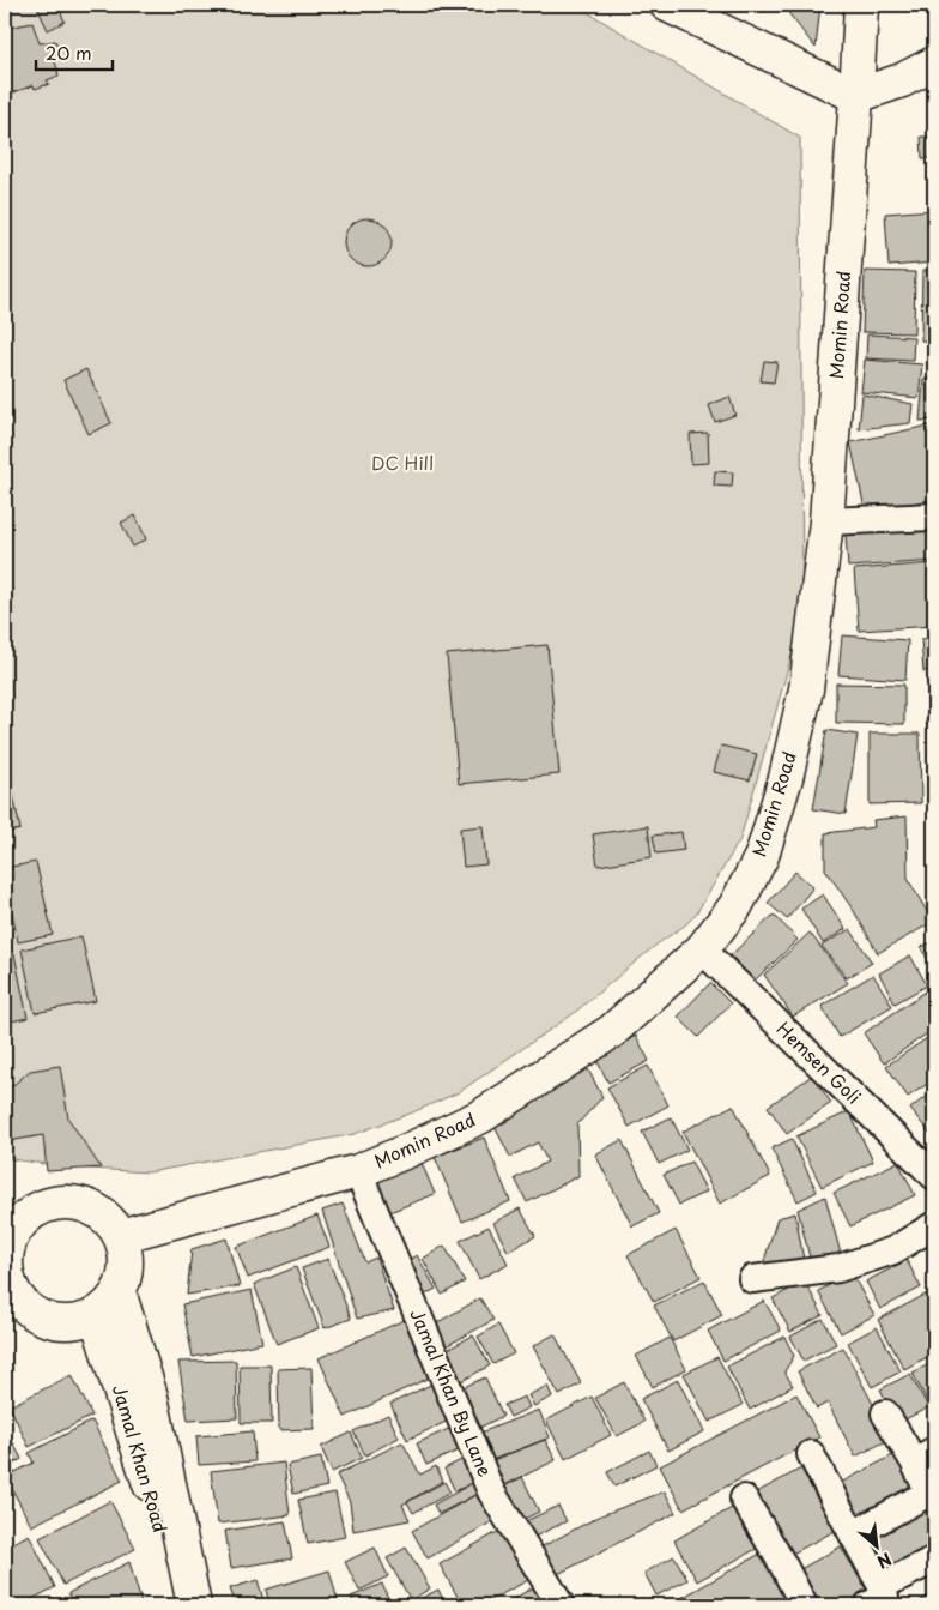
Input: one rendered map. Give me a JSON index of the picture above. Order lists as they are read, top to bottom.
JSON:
{
  "streets": {
    "main road": ["Momin Road", "Jamal Khan Road"],
    "street": ["Hemsen Goli", "Jamal Khan By Lane"]
  },
  "crossings": [
    ["Momin Road", "Hemsen Goli"],
    ["Momin Road", "Jamal Khan By Lane"],
    ["Momin Road", "Jamal Khan Road"]
  ],
  "parks": ["DC Hill"],
  "scale_bar": "20 m",
  "north": "bottom right"
}
